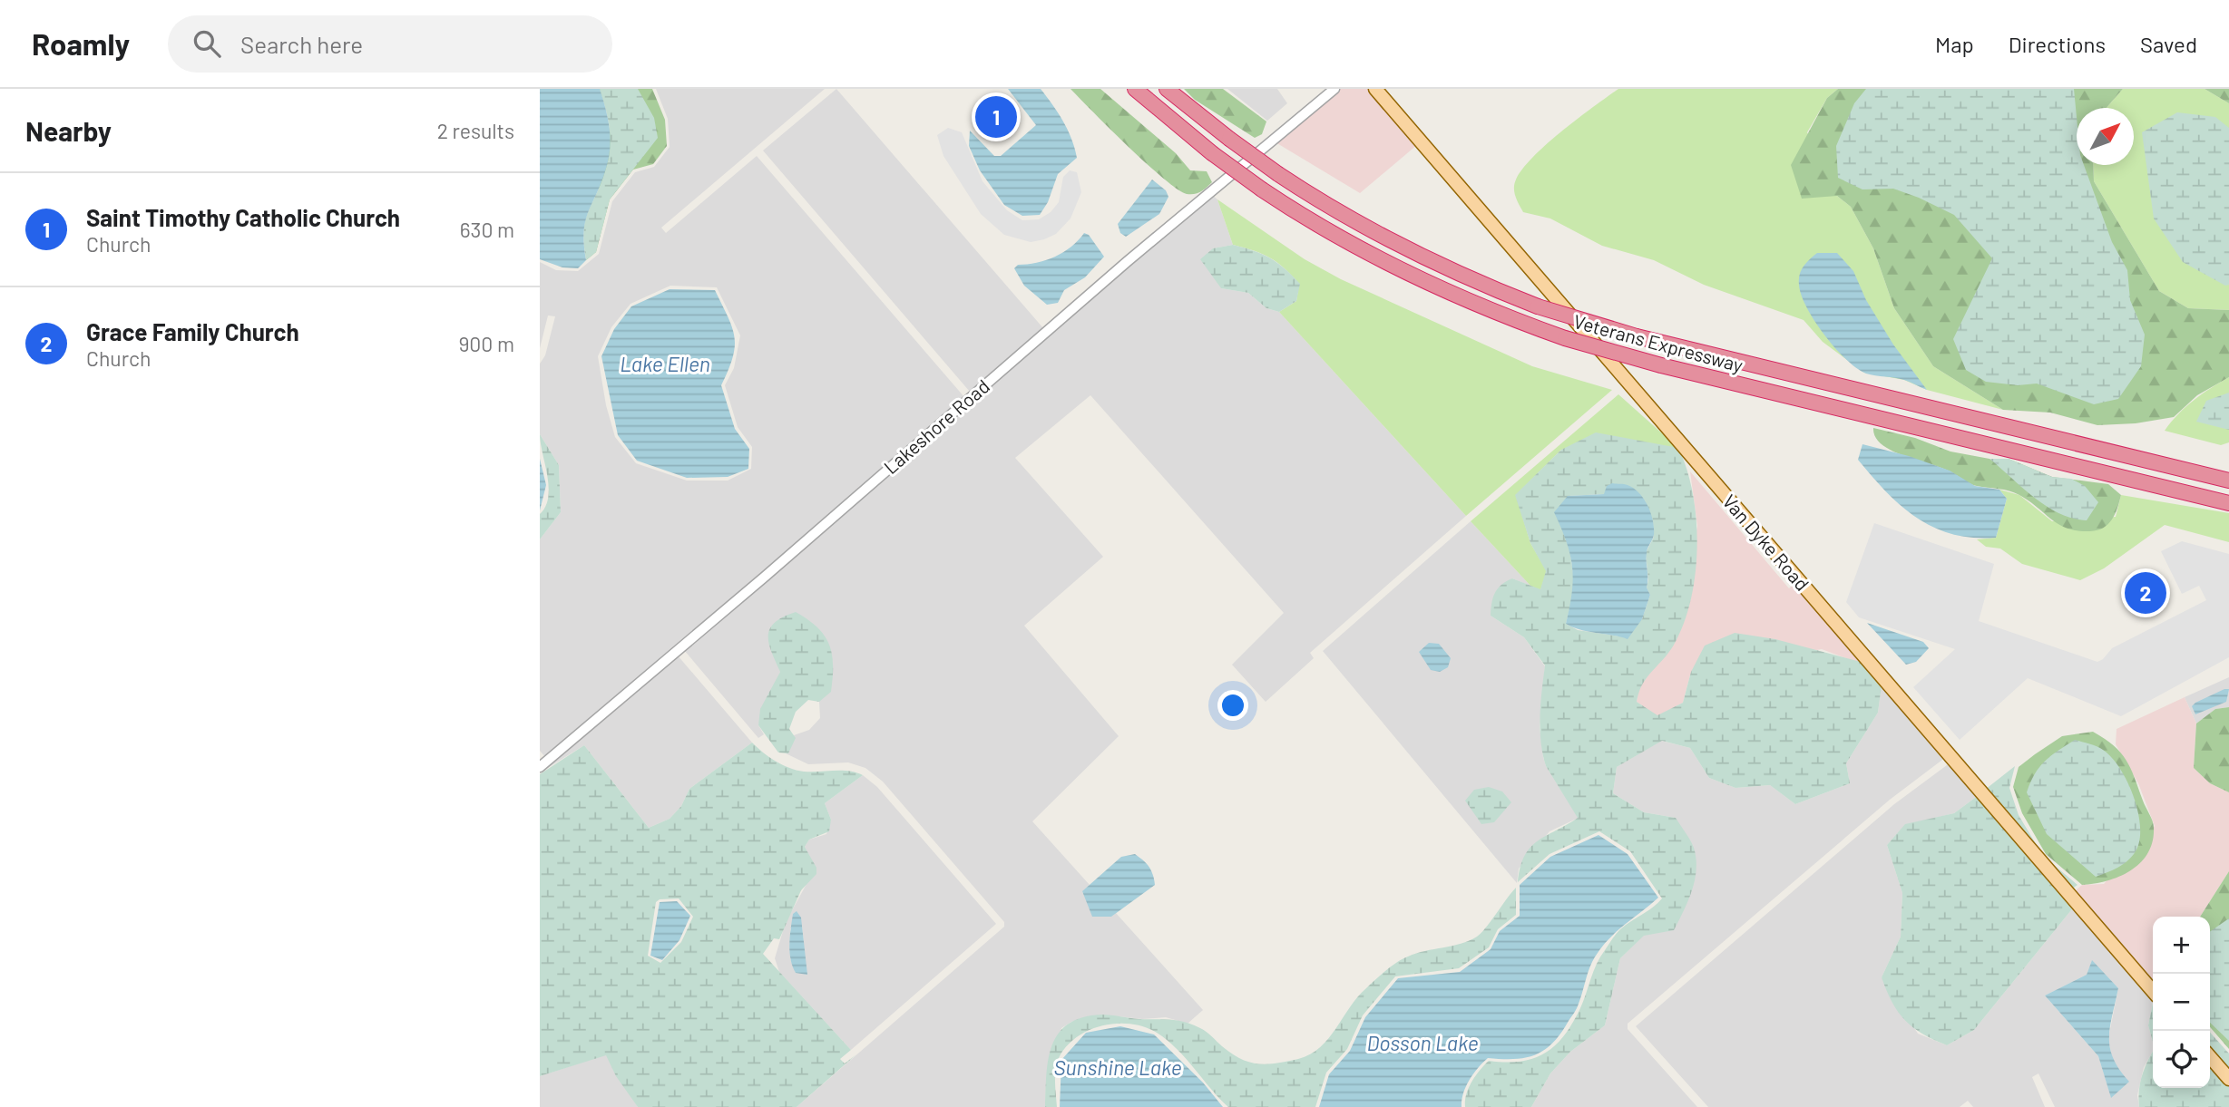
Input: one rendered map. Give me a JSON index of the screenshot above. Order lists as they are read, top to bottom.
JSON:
{
  "streets": {
    "highway": ["Veterans Expressway"],
    "main road": ["Van Dyke Road"],
    "street": ["Lakeshore Road"]
  },
  "water": ["Lake Ellen", "Dosson Lake", "Sunshine Lake"],
  "north": "top right",
  "page": {
    "header": "Roamly",
    "search": "Search here",
    "nav": ["Map", "Directions", "Saved"],
    "heading": ["Nearby", "2 results"],
    "pins": ["1", "2"],
    "list": [
      {
        "mark": "1",
        "name": "Saint Timothy Catholic Church",
        "note": "Church",
        "value": "630 m"
      },
      {
        "mark": "2",
        "name": "Grace Family Church",
        "note": "Church",
        "value": "900 m"
      }
    ],
    "map_buttons": ["+", "−"]
  }
}
